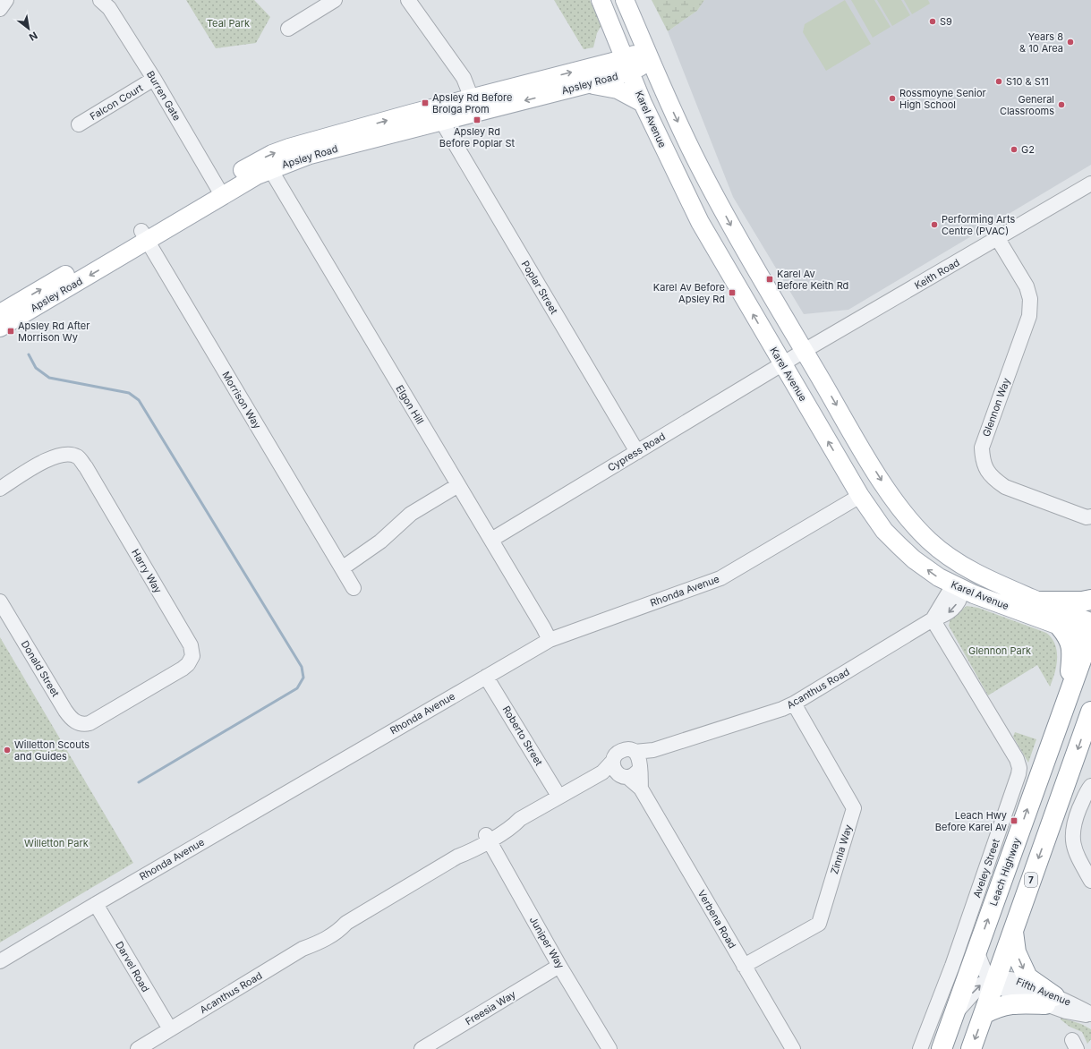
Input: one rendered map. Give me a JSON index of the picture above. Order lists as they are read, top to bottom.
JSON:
{
  "streets": {
    "highway": ["Leach Highway", "7"],
    "main road": ["Apsley Road", "Karel Avenue"],
    "street": [
      "Burren Gate",
      "Falcon Court",
      "Keith Road",
      "Poplar Street",
      "Morrison Way",
      "Elgon Hill",
      "Glennon Way",
      "Cypress Road",
      "Harry Way",
      "Rhonda Avenue",
      "Donald Street",
      "Acanthus Road",
      "Roberto Street",
      "Zinnia Way",
      "Aveley Street",
      "Verbena Road",
      "Juniper Way",
      "Darvel Road",
      "Fifth Avenue",
      "Freesia Way"
    ]
  },
  "crossings": [
    ["Apsley Road", "Burren Gate"],
    ["Apsley Road", "Karel Avenue"],
    ["Apsley Road", "Poplar Street"],
    ["Apsley Road", "Morrison Way"],
    ["Apsley Road", "Elgon Hill"],
    ["Burren Gate", "Falcon Court"],
    ["Karel Avenue", "Keith Road"],
    ["Karel Avenue", "Cypress Road"],
    ["Karel Avenue", "Rhonda Avenue"],
    ["Karel Avenue", "Acanthus Road"],
    ["Karel Avenue", "Leach Highway"],
    ["Keith Road", "Glennon Way"],
    ["Keith Road", "Cypress Road"],
    ["Poplar Street", "Cypress Road"],
    ["Elgon Hill", "Cypress Road"],
    ["Elgon Hill", "Rhonda Avenue"],
    ["Harry Way", "Donald Street"],
    ["Rhonda Avenue", "Roberto Street"],
    ["Rhonda Avenue", "Darvel Road"],
    ["Acanthus Road", "Roberto Street"],
    ["Acanthus Road", "Zinnia Way"],
    ["Acanthus Road", "Aveley Street"],
    ["Acanthus Road", "Verbena Road"],
    ["Acanthus Road", "Juniper Way"],
    ["Acanthus Road", "Darvel Road"],
    ["Zinnia Way", "Verbena Road"],
    ["7", "Fifth Avenue"],
    ["Juniper Way", "Freesia Way"]
  ],
  "parks": ["Teal Park", "Glennon Park", "Willetton Park"],
  "places": {
    "other": [
      "S9",
      "Years 8 & 10 Area",
      "S10 & S11",
      "Rossmoyne Senior High School",
      "General Classrooms",
      "G2",
      "Performing Arts Centre (PVAC)",
      "Willetton Scouts and Guides"
    ],
    "transit": [
      "Apsley Rd Before Brolga Prom",
      "Apsley Rd Before Poplar St",
      "Karel Av Before Keith Rd",
      "Karel Av Before Apsley Rd",
      "Apsley Rd After Morrison Wy",
      "Leach Hwy Before Karel Av"
    ]
  },
  "north": "bottom right"
}
